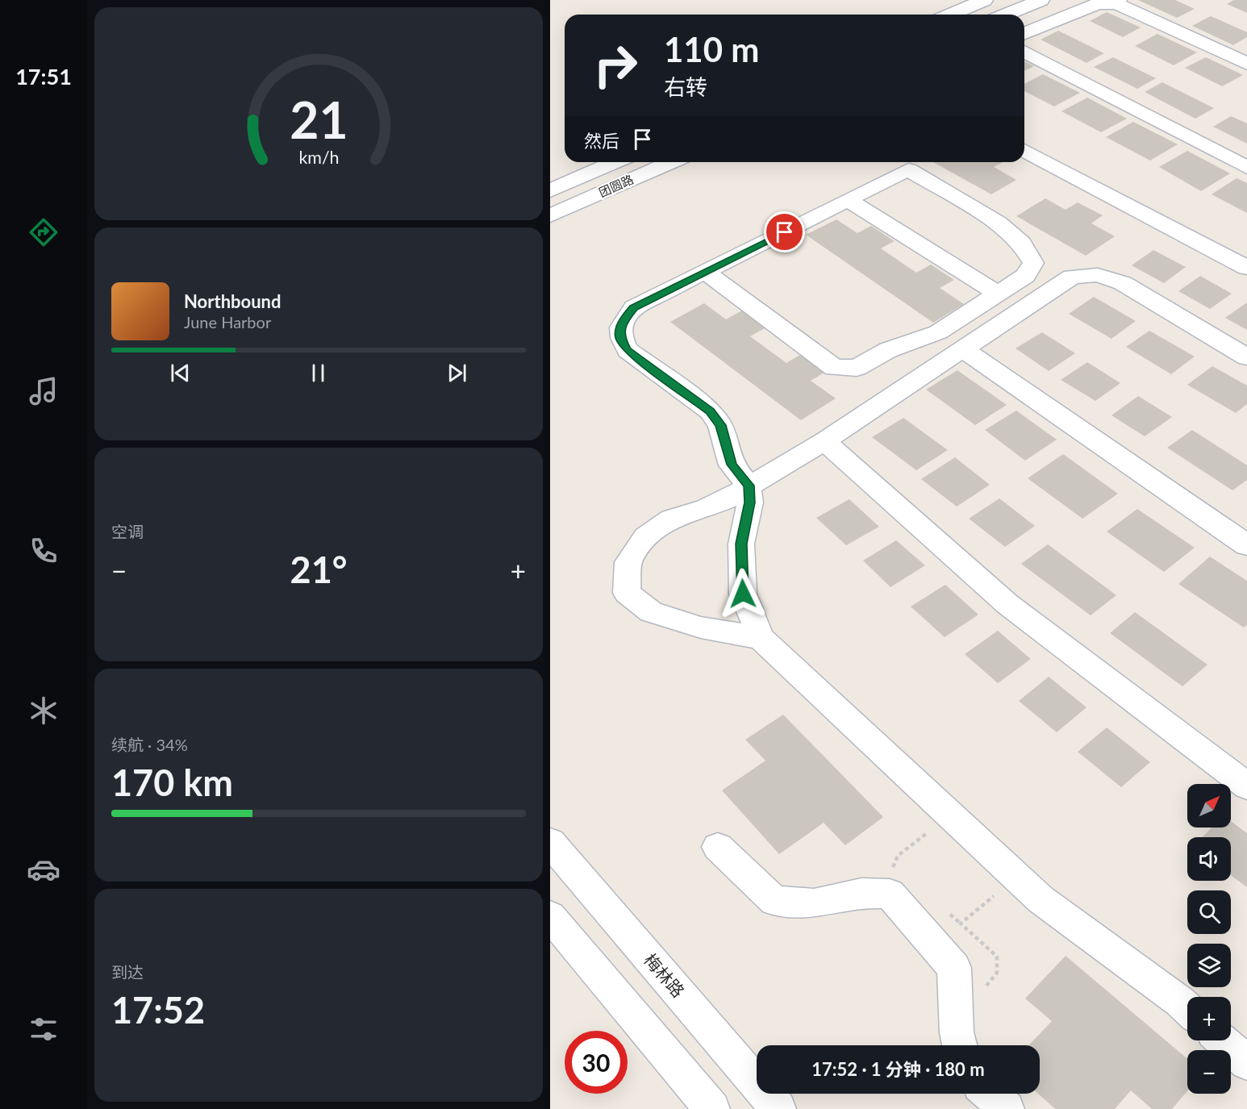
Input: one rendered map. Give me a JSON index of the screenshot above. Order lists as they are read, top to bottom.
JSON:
{
  "streets": {
    "street": ["团圆路", "梅林路"]
  },
  "north": "top right",
  "page": {
    "tabs": "17:51",
    "turn": ["110 m", "右转"],
    "then": "然后",
    "song": ["Northbound", "June Harbor"],
    "tile": [
      "空调",
      ["续航 · 34%", "170 km"],
      ["到达", "17:52"]
    ],
    "heat": ["−", "21°", "+"],
    "map_buttons": ["+", "−"],
    "limit": "30",
    "trip": "17:52 · 1 分钟 · 180 m",
    "gauge": ["21", "km/h"]
  }
}
